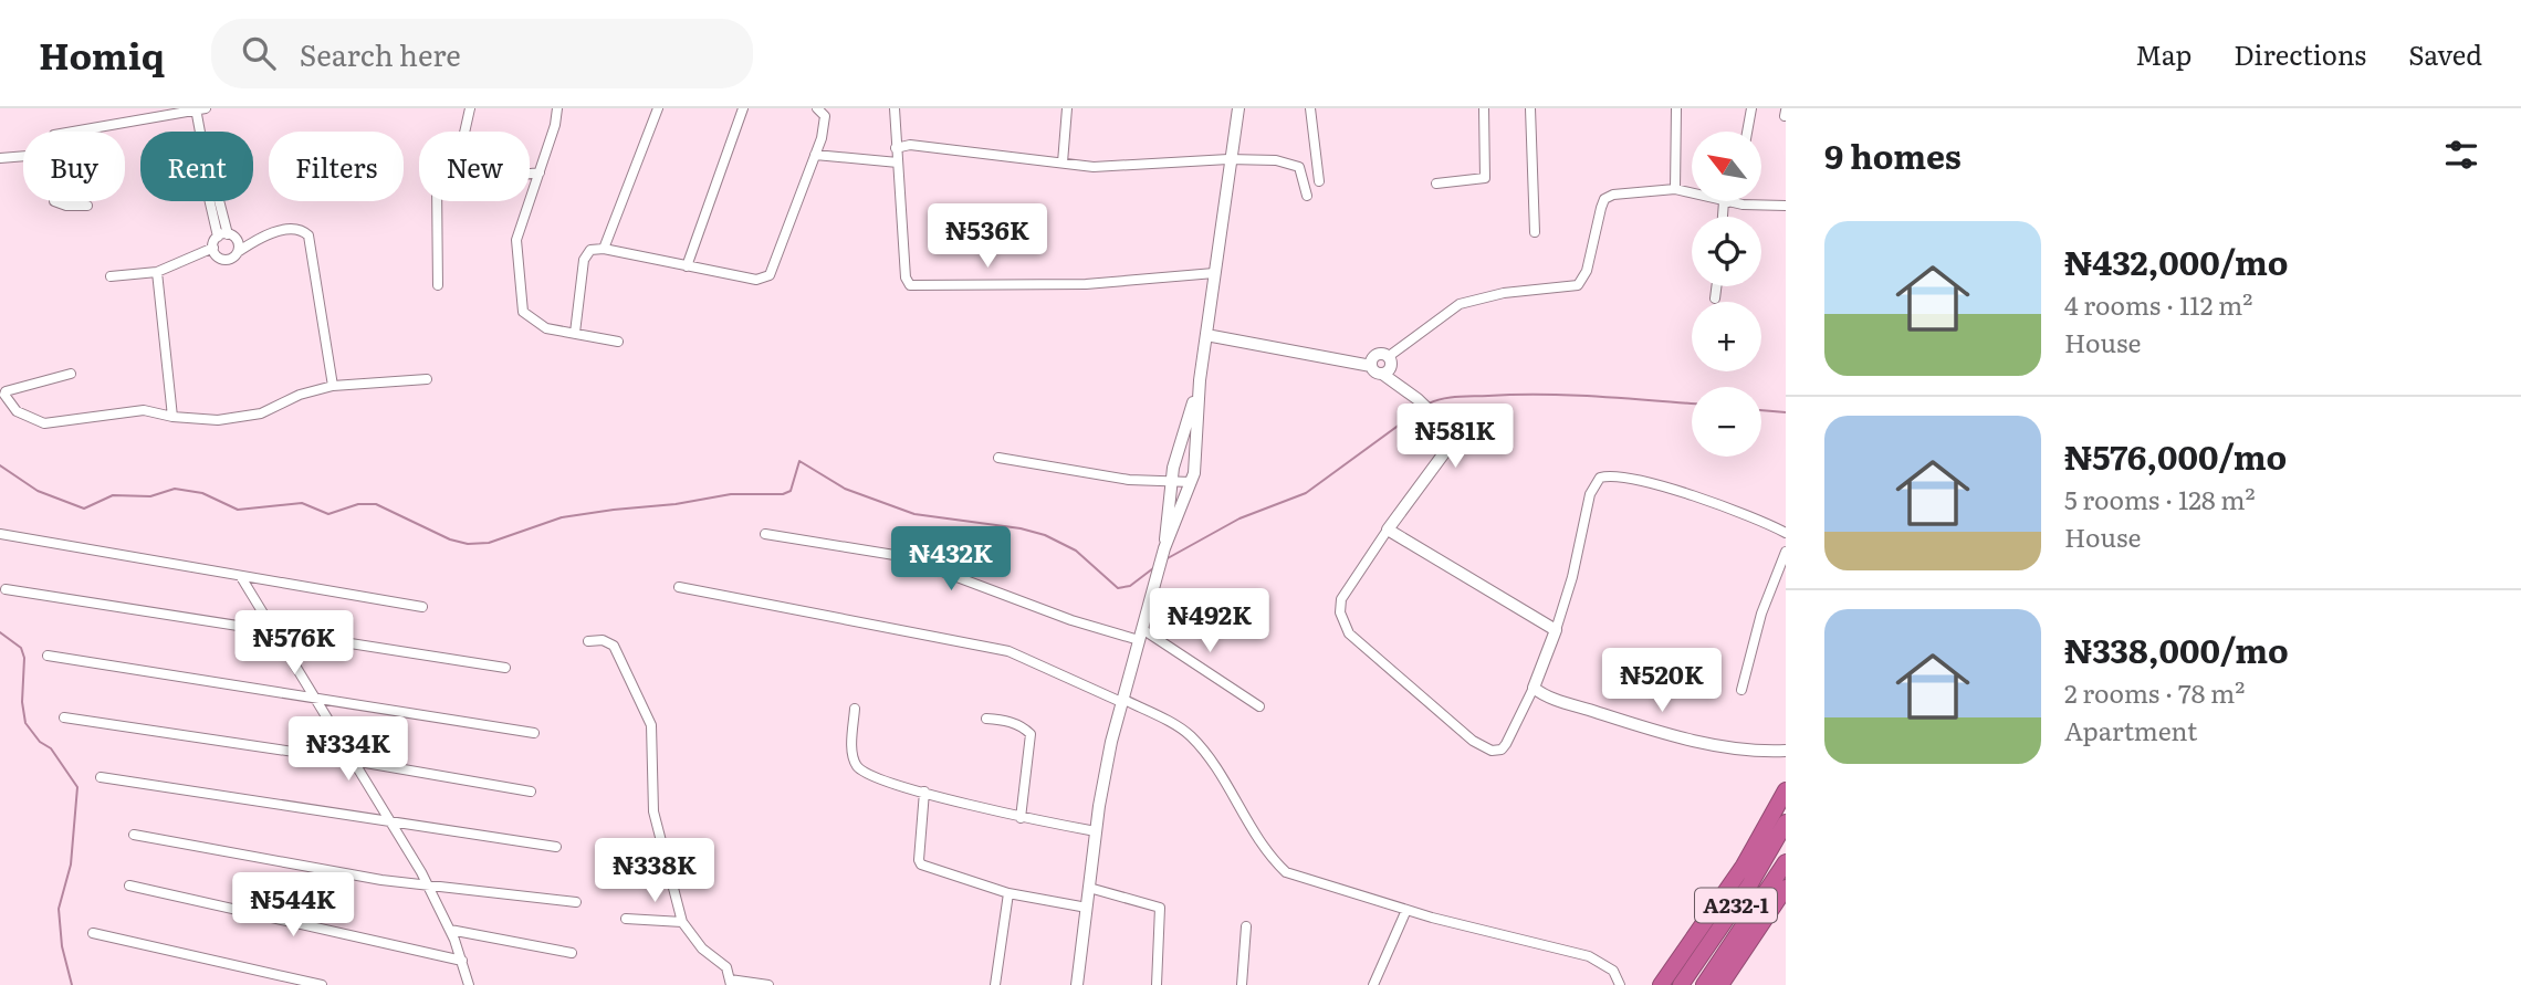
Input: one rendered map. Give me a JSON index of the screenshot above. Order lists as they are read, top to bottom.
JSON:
{
  "streets": {
    "highway": ["A232-1"]
  },
  "north": "top left",
  "page": {
    "header": "Homiq",
    "search": "Search here",
    "nav": ["Map", "Directions", "Saved"],
    "heading": "9 homes",
    "map_buttons": ["+", "−"],
    "chip": [
      "Buy",
      "Rent",
      "Filters",
      "New"
    ],
    "list": [
      {
        "name": "₦432,000/mo",
        "note": "4 rooms · 112 m² · House"
      },
      {
        "name": "₦576,000/mo",
        "note": "5 rooms · 128 m² · House"
      },
      {
        "name": "₦338,000/mo",
        "note": "2 rooms · 78 m² · Apartment"
      }
    ],
    "price": [
      "₦536K",
      "₦581K",
      "₦432K",
      "₦492K",
      "₦576K",
      "₦520K",
      "₦334K",
      "₦338K",
      "₦544K"
    ]
  }
}
